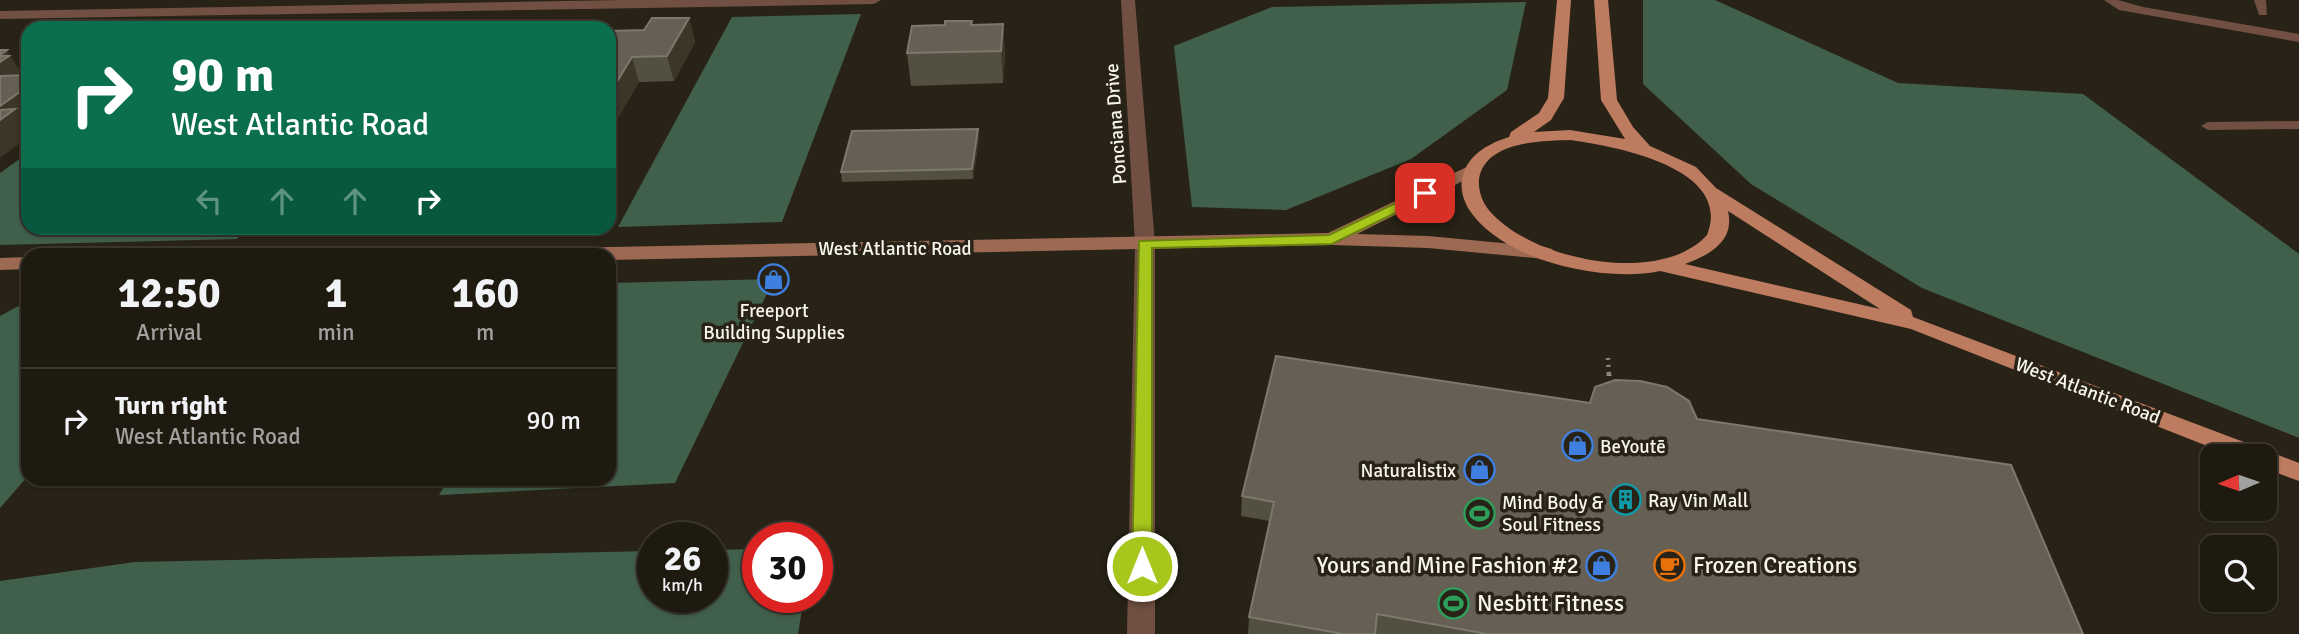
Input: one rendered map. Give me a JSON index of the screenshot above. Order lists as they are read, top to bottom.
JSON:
{
  "streets": {
    "main road": ["West Atlantic Road"],
    "street": ["Ponciana Drive"]
  },
  "crossings": [
    ["Ponciana Drive", "West Atlantic Road"]
  ],
  "places": {
    "shop": [
      "Freeport Building Supplies",
      "BeYoutē",
      "Naturalistix",
      "Yours and Mine Fashion #2"
    ],
    "building": ["Ray Vin Mall"],
    "sports": ["Mind Body & Soul Fitness", "Nesbitt Fitness"],
    "cafe": ["Frozen Creations"]
  },
  "north": "left",
  "page": {
    "turn": ["90 m", "West Atlantic Road"],
    "eta": [
      "12:50",
      "Arrival",
      "1",
      "min",
      "160",
      "m"
    ],
    "list": [
      {
        "name": "Turn right",
        "note": "West Atlantic Road",
        "value": "90 m"
      }
    ],
    "speed": "26 km/h",
    "limit": "30"
  }
}
